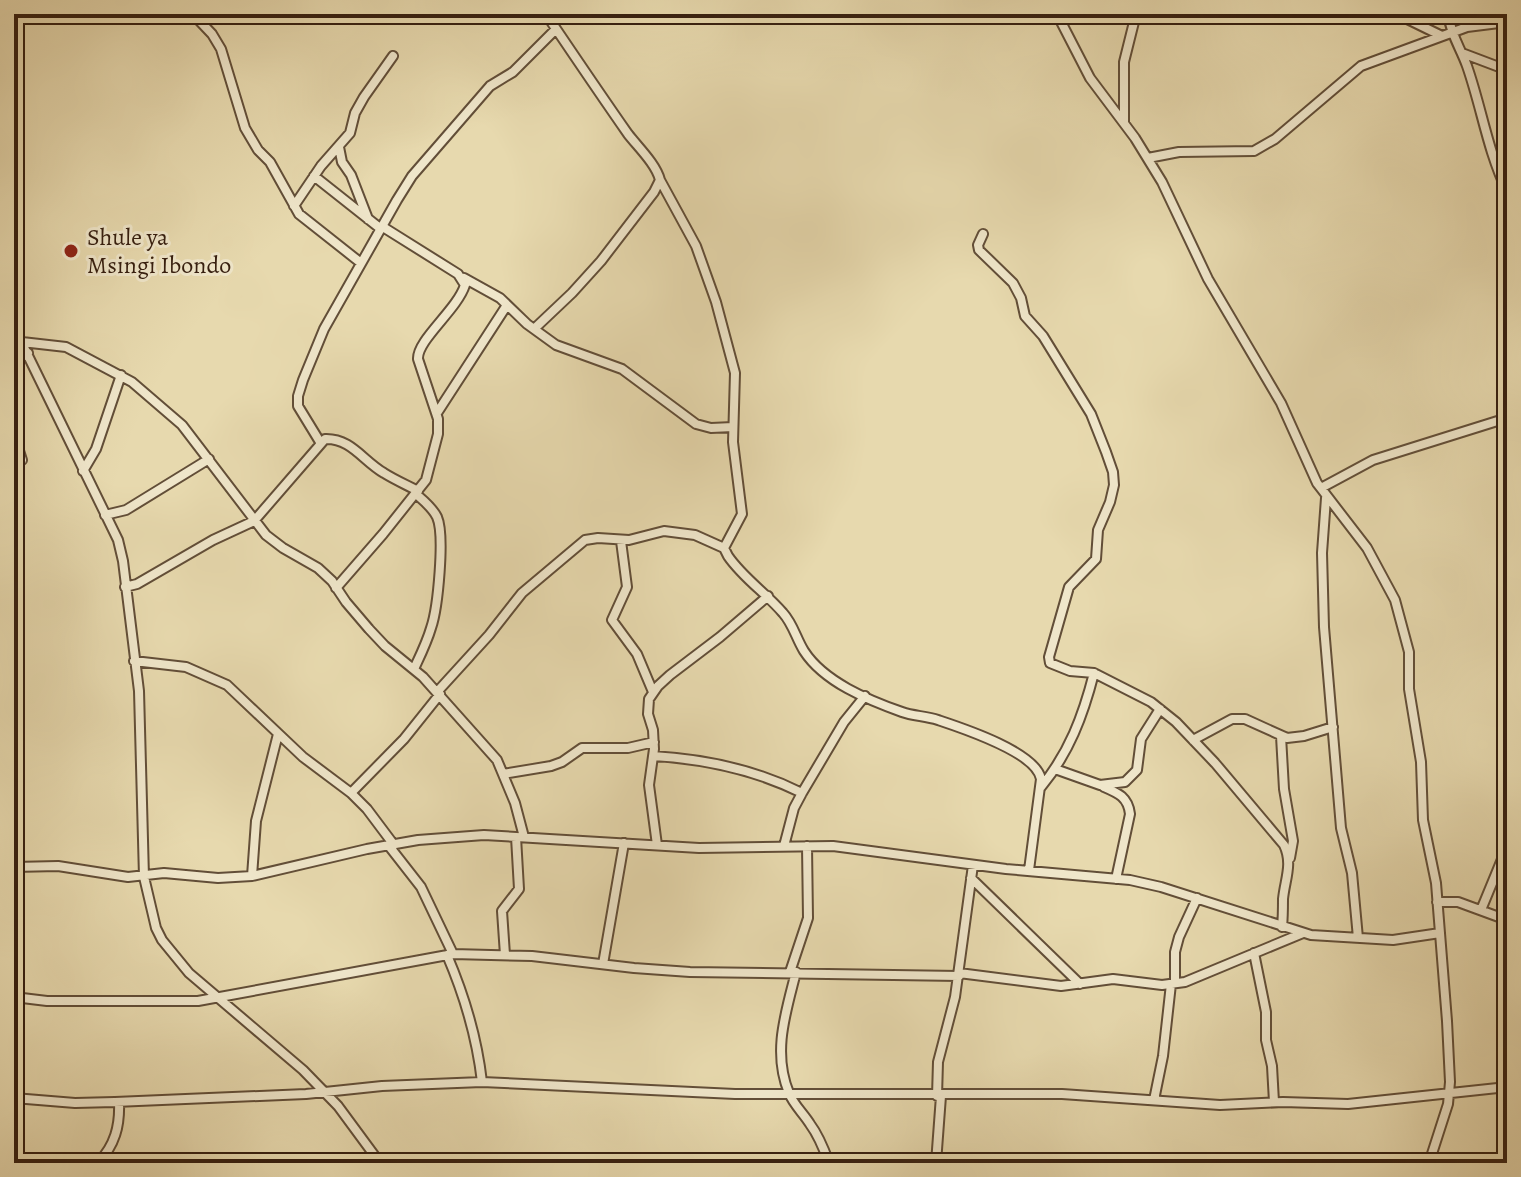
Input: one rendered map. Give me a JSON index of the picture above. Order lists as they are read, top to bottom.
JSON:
{
  "places": ["Shule ya Msingi Ibondo"]
}
